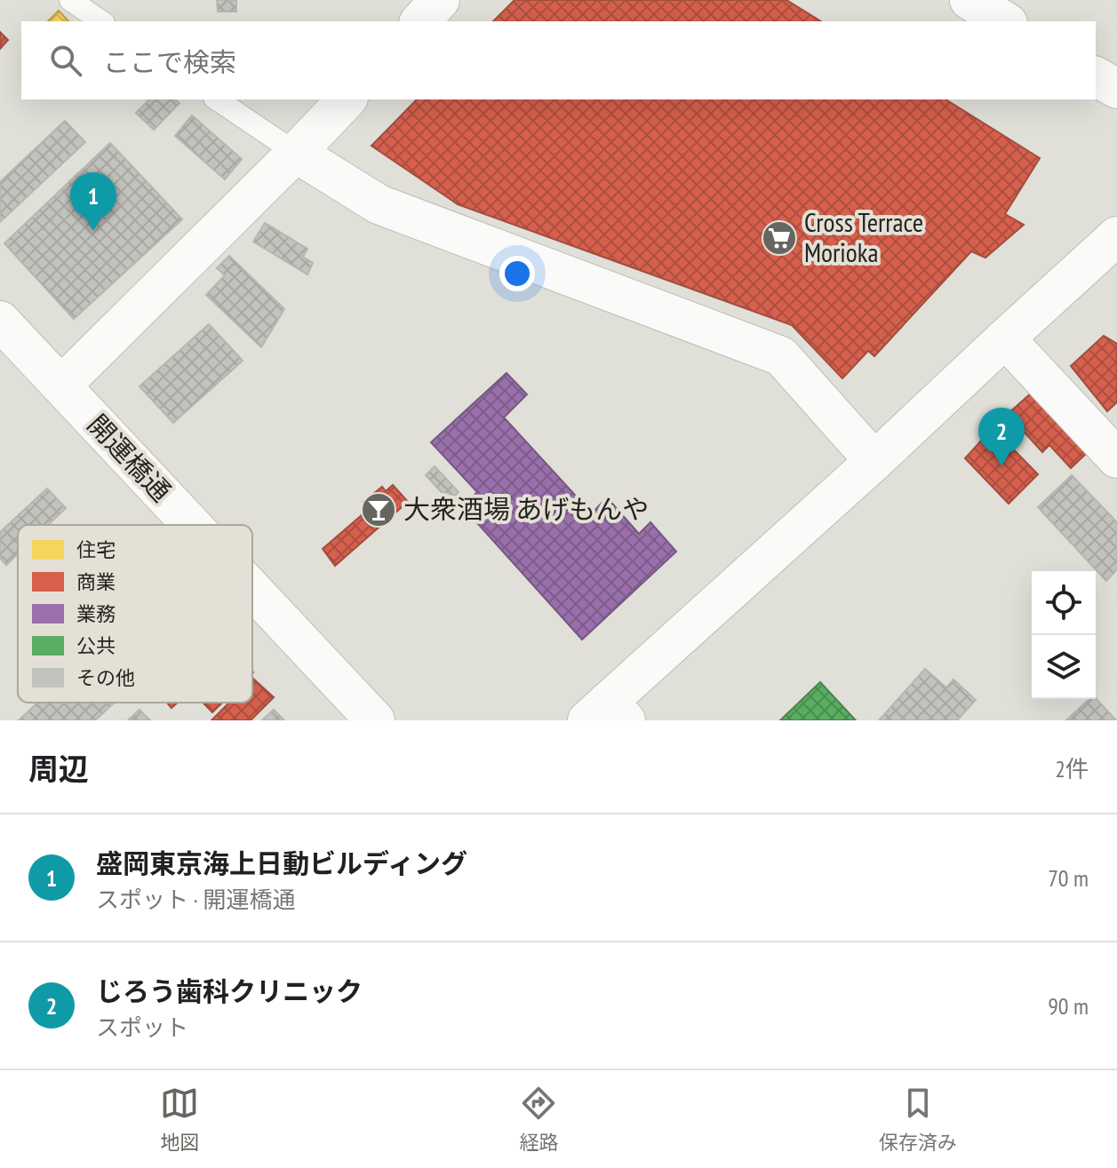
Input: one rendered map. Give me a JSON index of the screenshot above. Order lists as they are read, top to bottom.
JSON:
{
  "streets": {
    "street": ["開運橋通"]
  },
  "places": {
    "supermarket": ["Cross Terrace Morioka"],
    "bar": ["大衆酒場 あげもんや"]
  },
  "legend": [
    "住宅",
    "商業",
    "業務",
    "公共",
    "その他"
  ],
  "page": {
    "search": "ここで検索",
    "pins": ["1", "2"],
    "heading": ["周辺", "2件"],
    "list": [
      {
        "mark": "1",
        "name": "盛岡東京海上日動ビルディング",
        "note": "スポット · 開運橋通",
        "value": "70 m"
      },
      {
        "mark": "2",
        "name": "じろう歯科クリニック",
        "note": "スポット",
        "value": "90 m"
      }
    ],
    "nav": ["地図", "経路", "保存済み"]
  }
}
